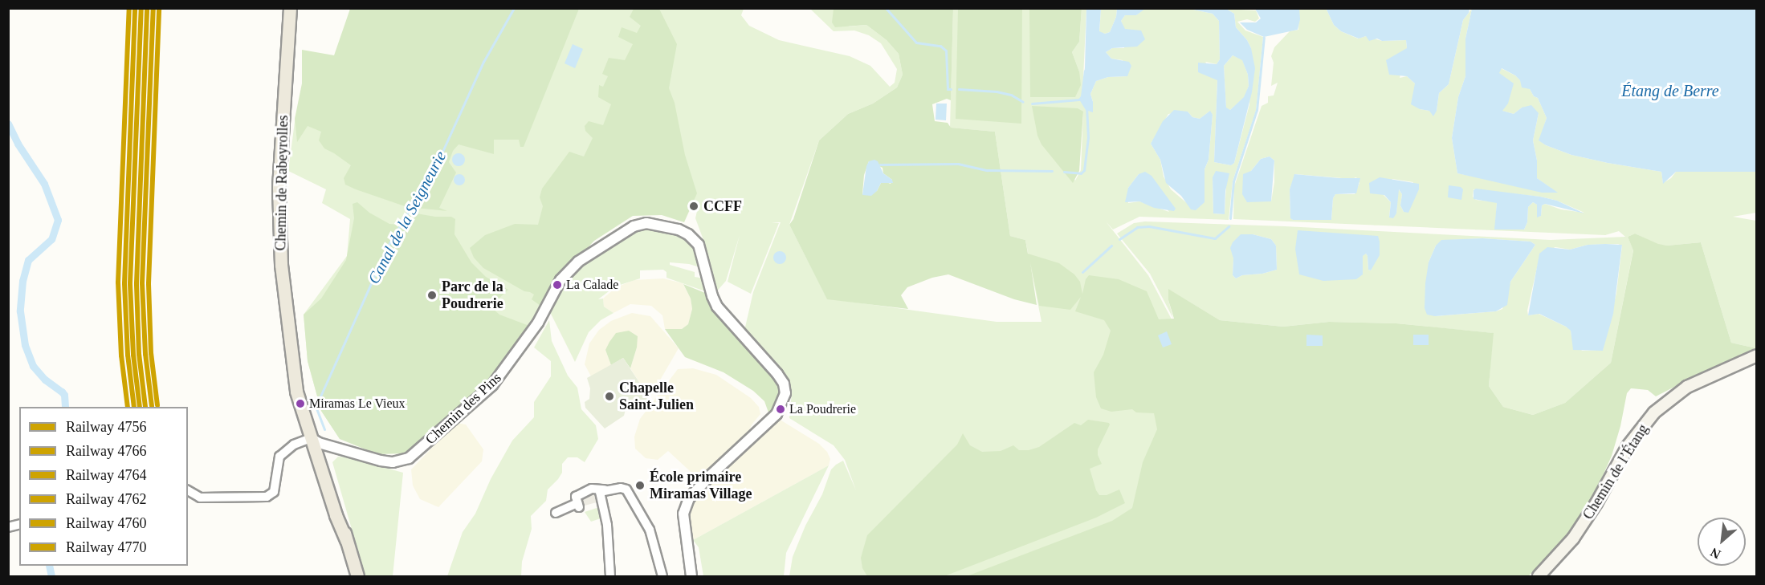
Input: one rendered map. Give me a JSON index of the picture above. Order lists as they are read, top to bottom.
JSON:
{
  "streets": {
    "main road": ["Chemin de Rabeyrolles", "Chemin de l’Étang"],
    "street": ["Chemin des Pins"]
  },
  "crossings": [
    ["Chemin de Rabeyrolles", "Chemin des Pins"]
  ],
  "water": ["Étang de Berre", "Canal de la Seigneurie"],
  "places": [
    "CCFF",
    "La Calade",
    "Parc de la Poudrerie",
    "Chapelle Saint-Julien",
    "Miramas Le Vieux",
    "La Poudrerie",
    "École primaire Miramas Village"
  ],
  "lines": [
    "rail line 4756",
    "rail line 4766",
    "rail line 4764",
    "rail line 4760",
    "rail line 4762",
    "rail line 4770"
  ],
  "legend": [
    "Railway 4756",
    "Railway 4766",
    "Railway 4764",
    "Railway 4762",
    "Railway 4760",
    "Railway 4770"
  ],
  "north": "bottom left"
}
